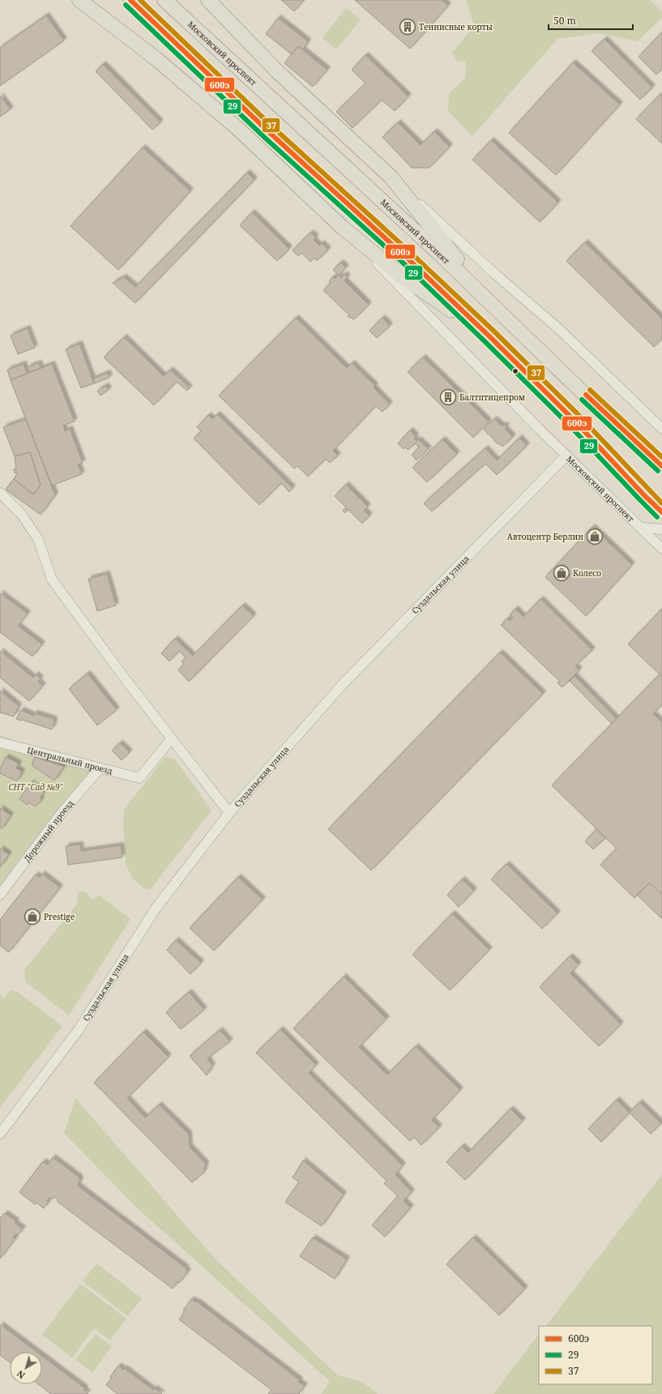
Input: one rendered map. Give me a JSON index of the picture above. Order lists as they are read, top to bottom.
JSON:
{
  "streets": {
    "main road": ["Московский проспект"],
    "street": ["Суздальская улица", "Центральный проезд", "Дорожный проезд"]
  },
  "crossings": [
    ["Московский проспект", "Суздальская улица"],
    ["Центральный проезд", "Дорожный проезд"]
  ],
  "parks": ["СНТ \"Сад №9\""],
  "places": {
    "building": ["Теннисные корты", "Балтптицепром"],
    "shop": ["Автоцентр Берлин", "Колесо", "Prestige"]
  },
  "lines": ["transit line 600э", "transit line 37", "transit line 29"],
  "legend": ["600э", "29", "37"],
  "scale_bar": "50 m",
  "north": "bottom left"
}
